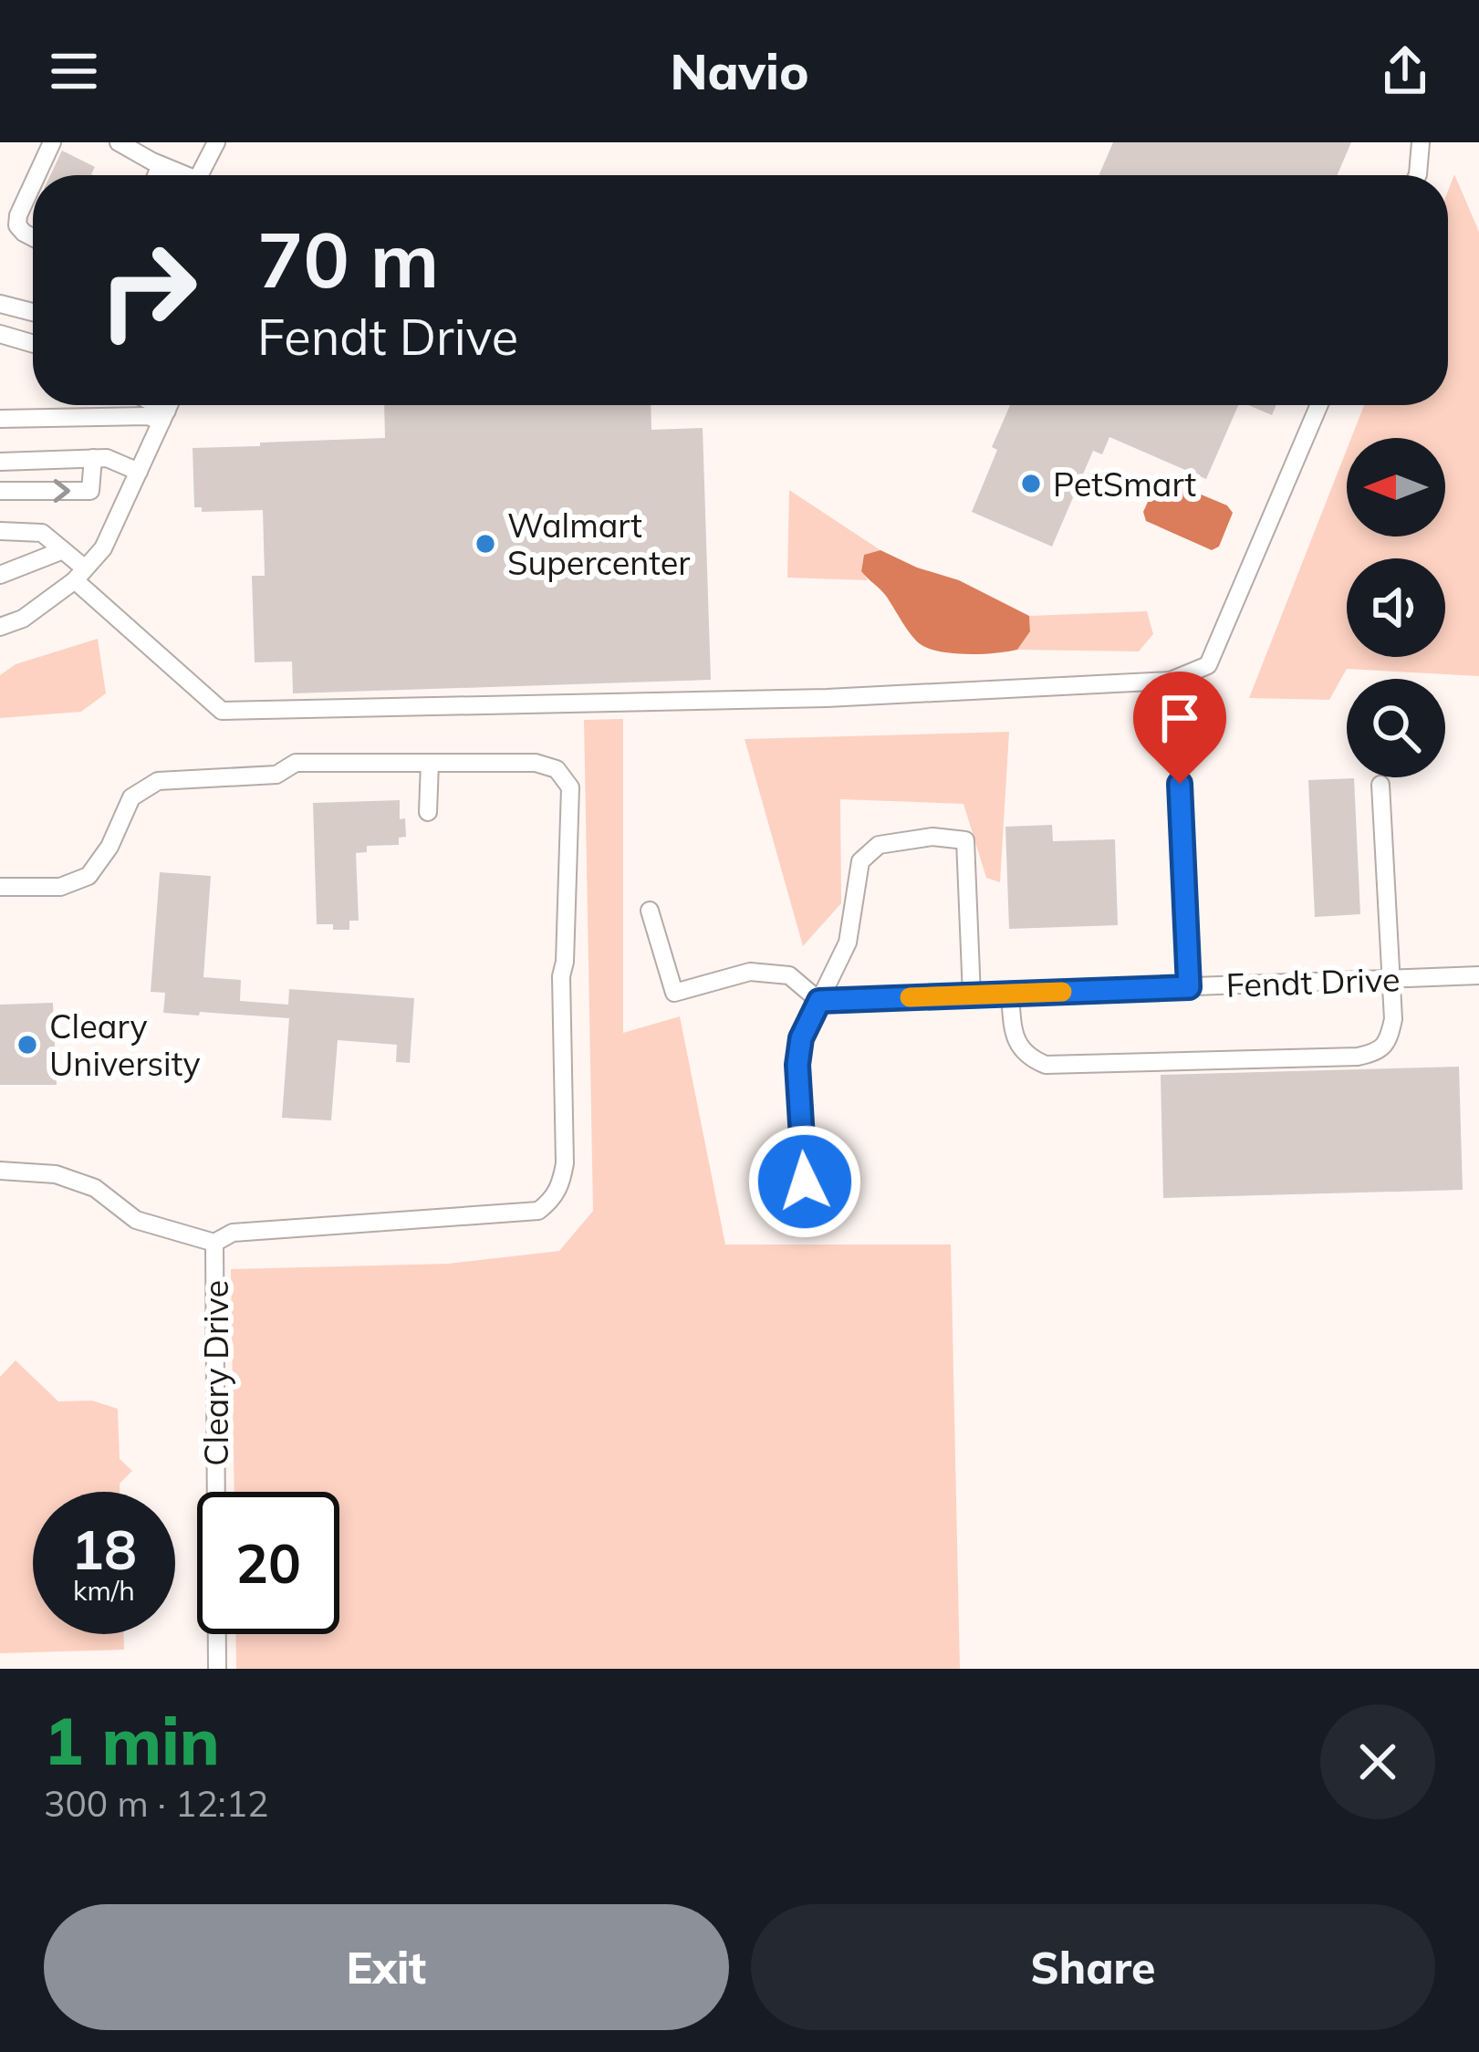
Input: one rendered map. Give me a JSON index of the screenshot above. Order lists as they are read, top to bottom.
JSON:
{
  "streets": {
    "street": ["Fendt Drive", "Cleary Drive"]
  },
  "places": ["PetSmart", "Walmart Supercenter", "Cleary University"],
  "north": "left",
  "page": {
    "header": "Navio",
    "turn": ["70 m", "Fendt Drive"],
    "speed": "18 km/h",
    "limit": "20",
    "heading": ["1 min", "300 m · 12:12"],
    "buttons": ["Exit", "Share"]
  }
}
